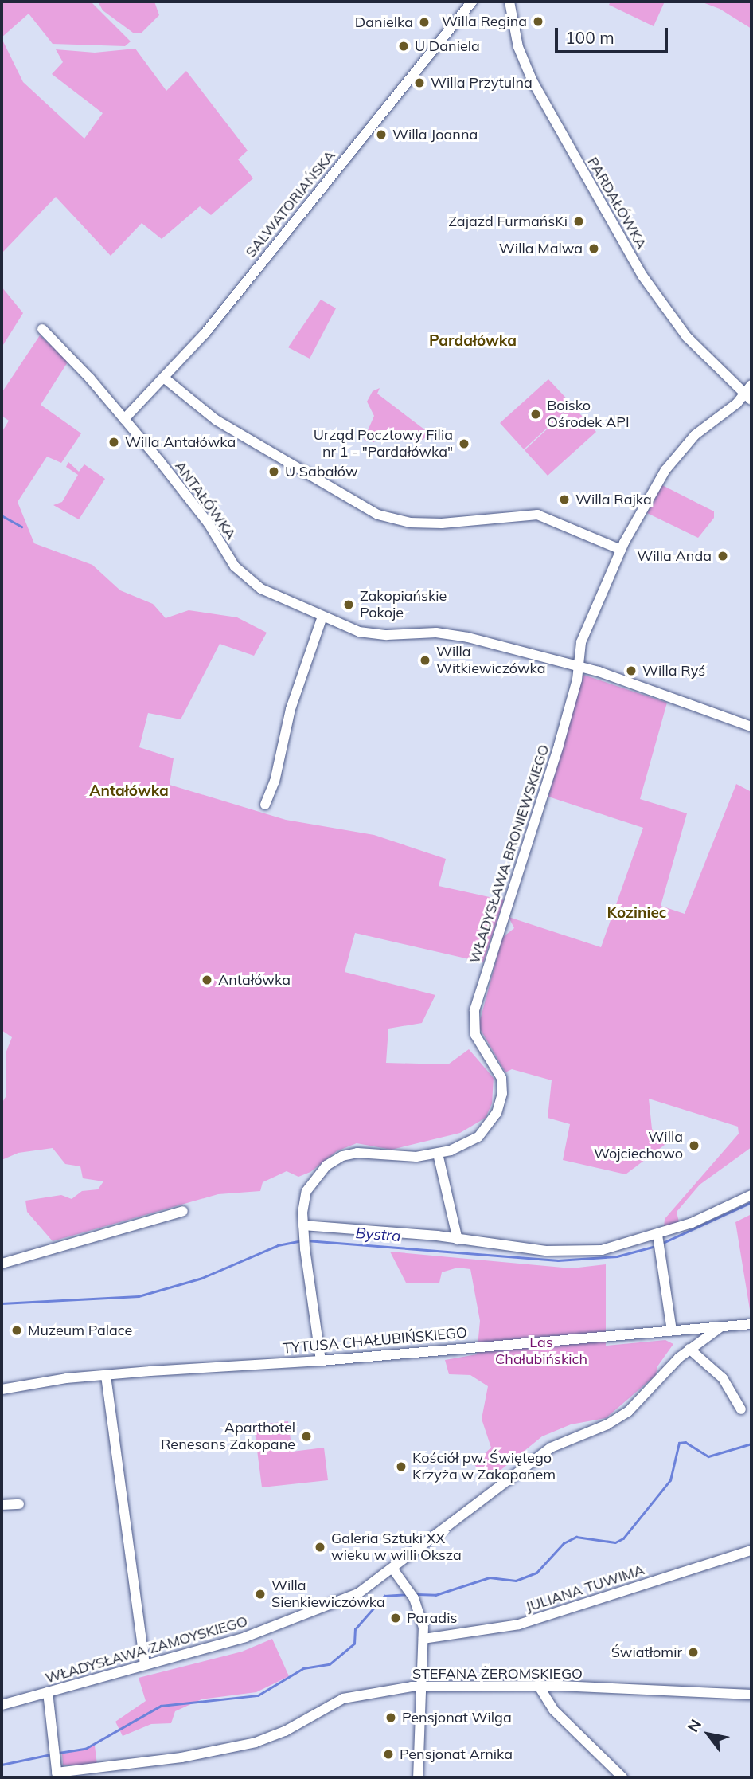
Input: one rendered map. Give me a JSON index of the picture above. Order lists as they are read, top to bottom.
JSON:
{
  "streets": {
    "street": [
      "PARDAŁÓWKA",
      "SALWATORIAŃSKA",
      "ANTAŁÓWKA",
      "WŁADYSŁAWA BRONIEWSKIEGO",
      "TYTUSA CHAŁUBIŃSKIEGO",
      "JULIANA TUWIMA",
      "WŁADYSŁAWA ZAMOYSKIEGO",
      "STEFANA ŻEROMSKIEGO"
    ]
  },
  "crossings": [
    ["PARDAŁÓWKA", "WŁADYSŁAWA BRONIEWSKIEGO"],
    ["SALWATORIAŃSKA", "ANTAŁÓWKA"],
    ["ANTAŁÓWKA", "WŁADYSŁAWA BRONIEWSKIEGO"],
    ["WŁADYSŁAWA BRONIEWSKIEGO", "TYTUSA CHAŁUBIŃSKIEGO"],
    ["TYTUSA CHAŁUBIŃSKIEGO", "WŁADYSŁAWA ZAMOYSKIEGO"]
  ],
  "districts": ["Pardałówka", "Antałówka", "Koziniec"],
  "water": ["Bystra"],
  "parks": ["Las Chałubińskich"],
  "places": [
    "Willa Regina",
    "Danielka",
    "U Daniela",
    "Willa Przytulna",
    "Willa Joanna",
    "Zajazd FurmańsKi",
    "Willa Malwa",
    "Boisko Ośrodek API",
    "Willa Antałówka",
    "Urząd Pocztowy Filia nr 1 - \"Pardałówka\"",
    "U Sabałów",
    "Willa Rajka",
    "Willa Anda",
    "Zakopiańskie Pokoje",
    "Willa Witkiewiczówka",
    "Willa Ryś",
    "Antałówka",
    "Willa Wojciechowo",
    "Muzeum Palace",
    "Aparthotel Renesans Zakopane",
    "Kościół pw. Świętego Krzyża w Zakopanem",
    "Galeria Sztuki XX wieku w willi Oksza",
    "Willa Sienkiewiczówka",
    "Paradis",
    "Światłomir",
    "Pensjonat Wilga",
    "Pensjonat Arnika"
  ],
  "scale_bar": "100 m",
  "north": "top left"
}
